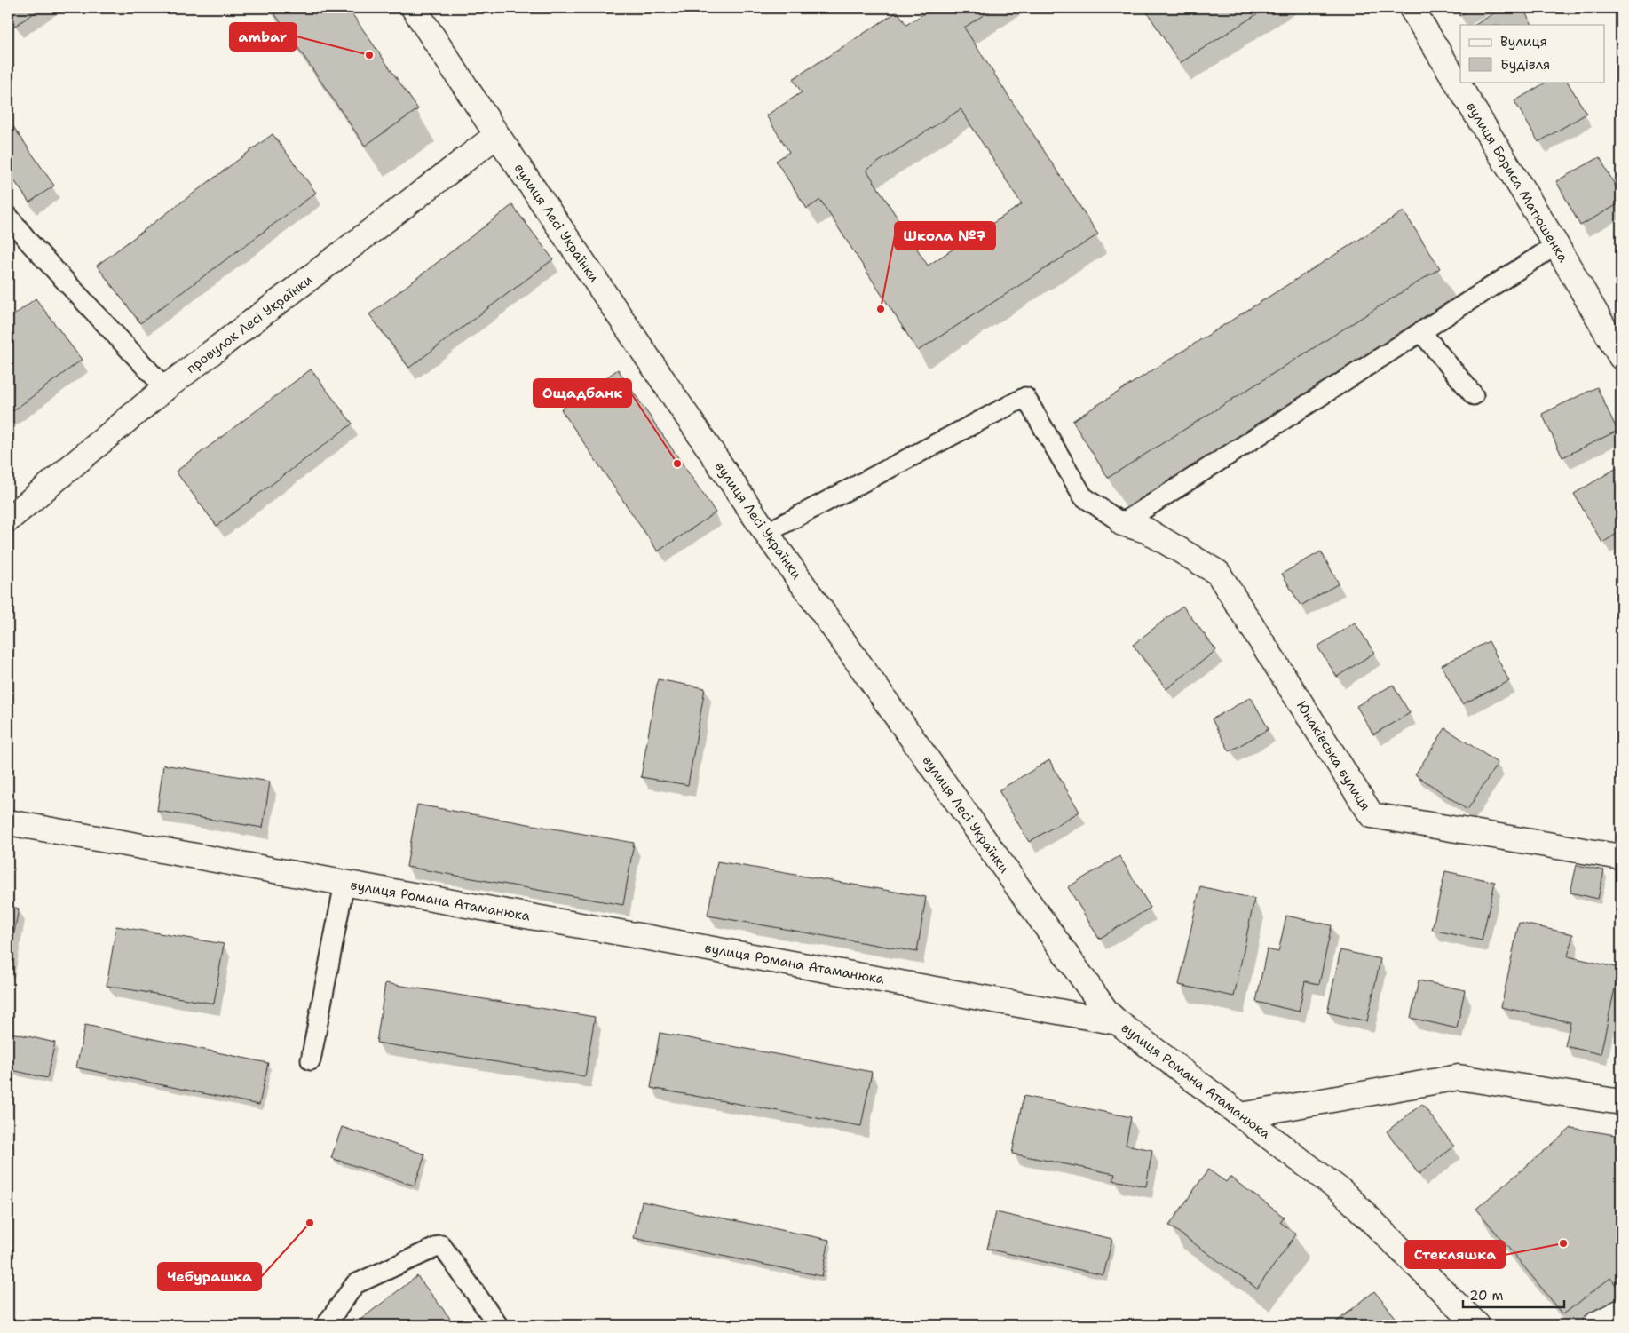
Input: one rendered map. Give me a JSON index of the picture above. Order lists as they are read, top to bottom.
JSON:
{
  "streets": {
    "street": [
      "вулиця Бориса Матюшенка",
      "вулиця Лесі Українки",
      "провулок Лесі Українки",
      "Юнаківська вулиця",
      "вулиця Романа Атаманюка"
    ]
  },
  "crossings": [
    ["вулиця Лесі Українки", "провулок Лесі Українки"],
    ["вулиця Лесі Українки", "вулиця Романа Атаманюка"]
  ],
  "places": [
    "ambar",
    "Школа №7",
    "Ощадбанк",
    "Чебурашка",
    "Стекляшка"
  ],
  "legend": ["Вулиця", "Будівля"],
  "scale_bar": "20 m"
}
